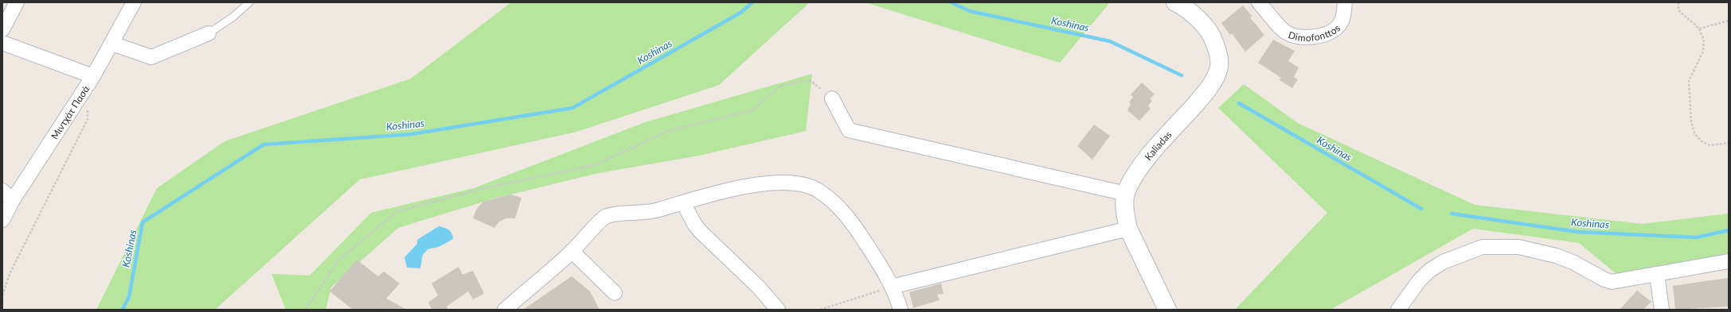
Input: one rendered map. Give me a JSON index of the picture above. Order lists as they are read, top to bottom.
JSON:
{
  "streets": {
    "street": ["Dimofonttos", "Μιντχάτ Πασά", "Kaliadas"]
  },
  "water": ["Koshinas"]
}
